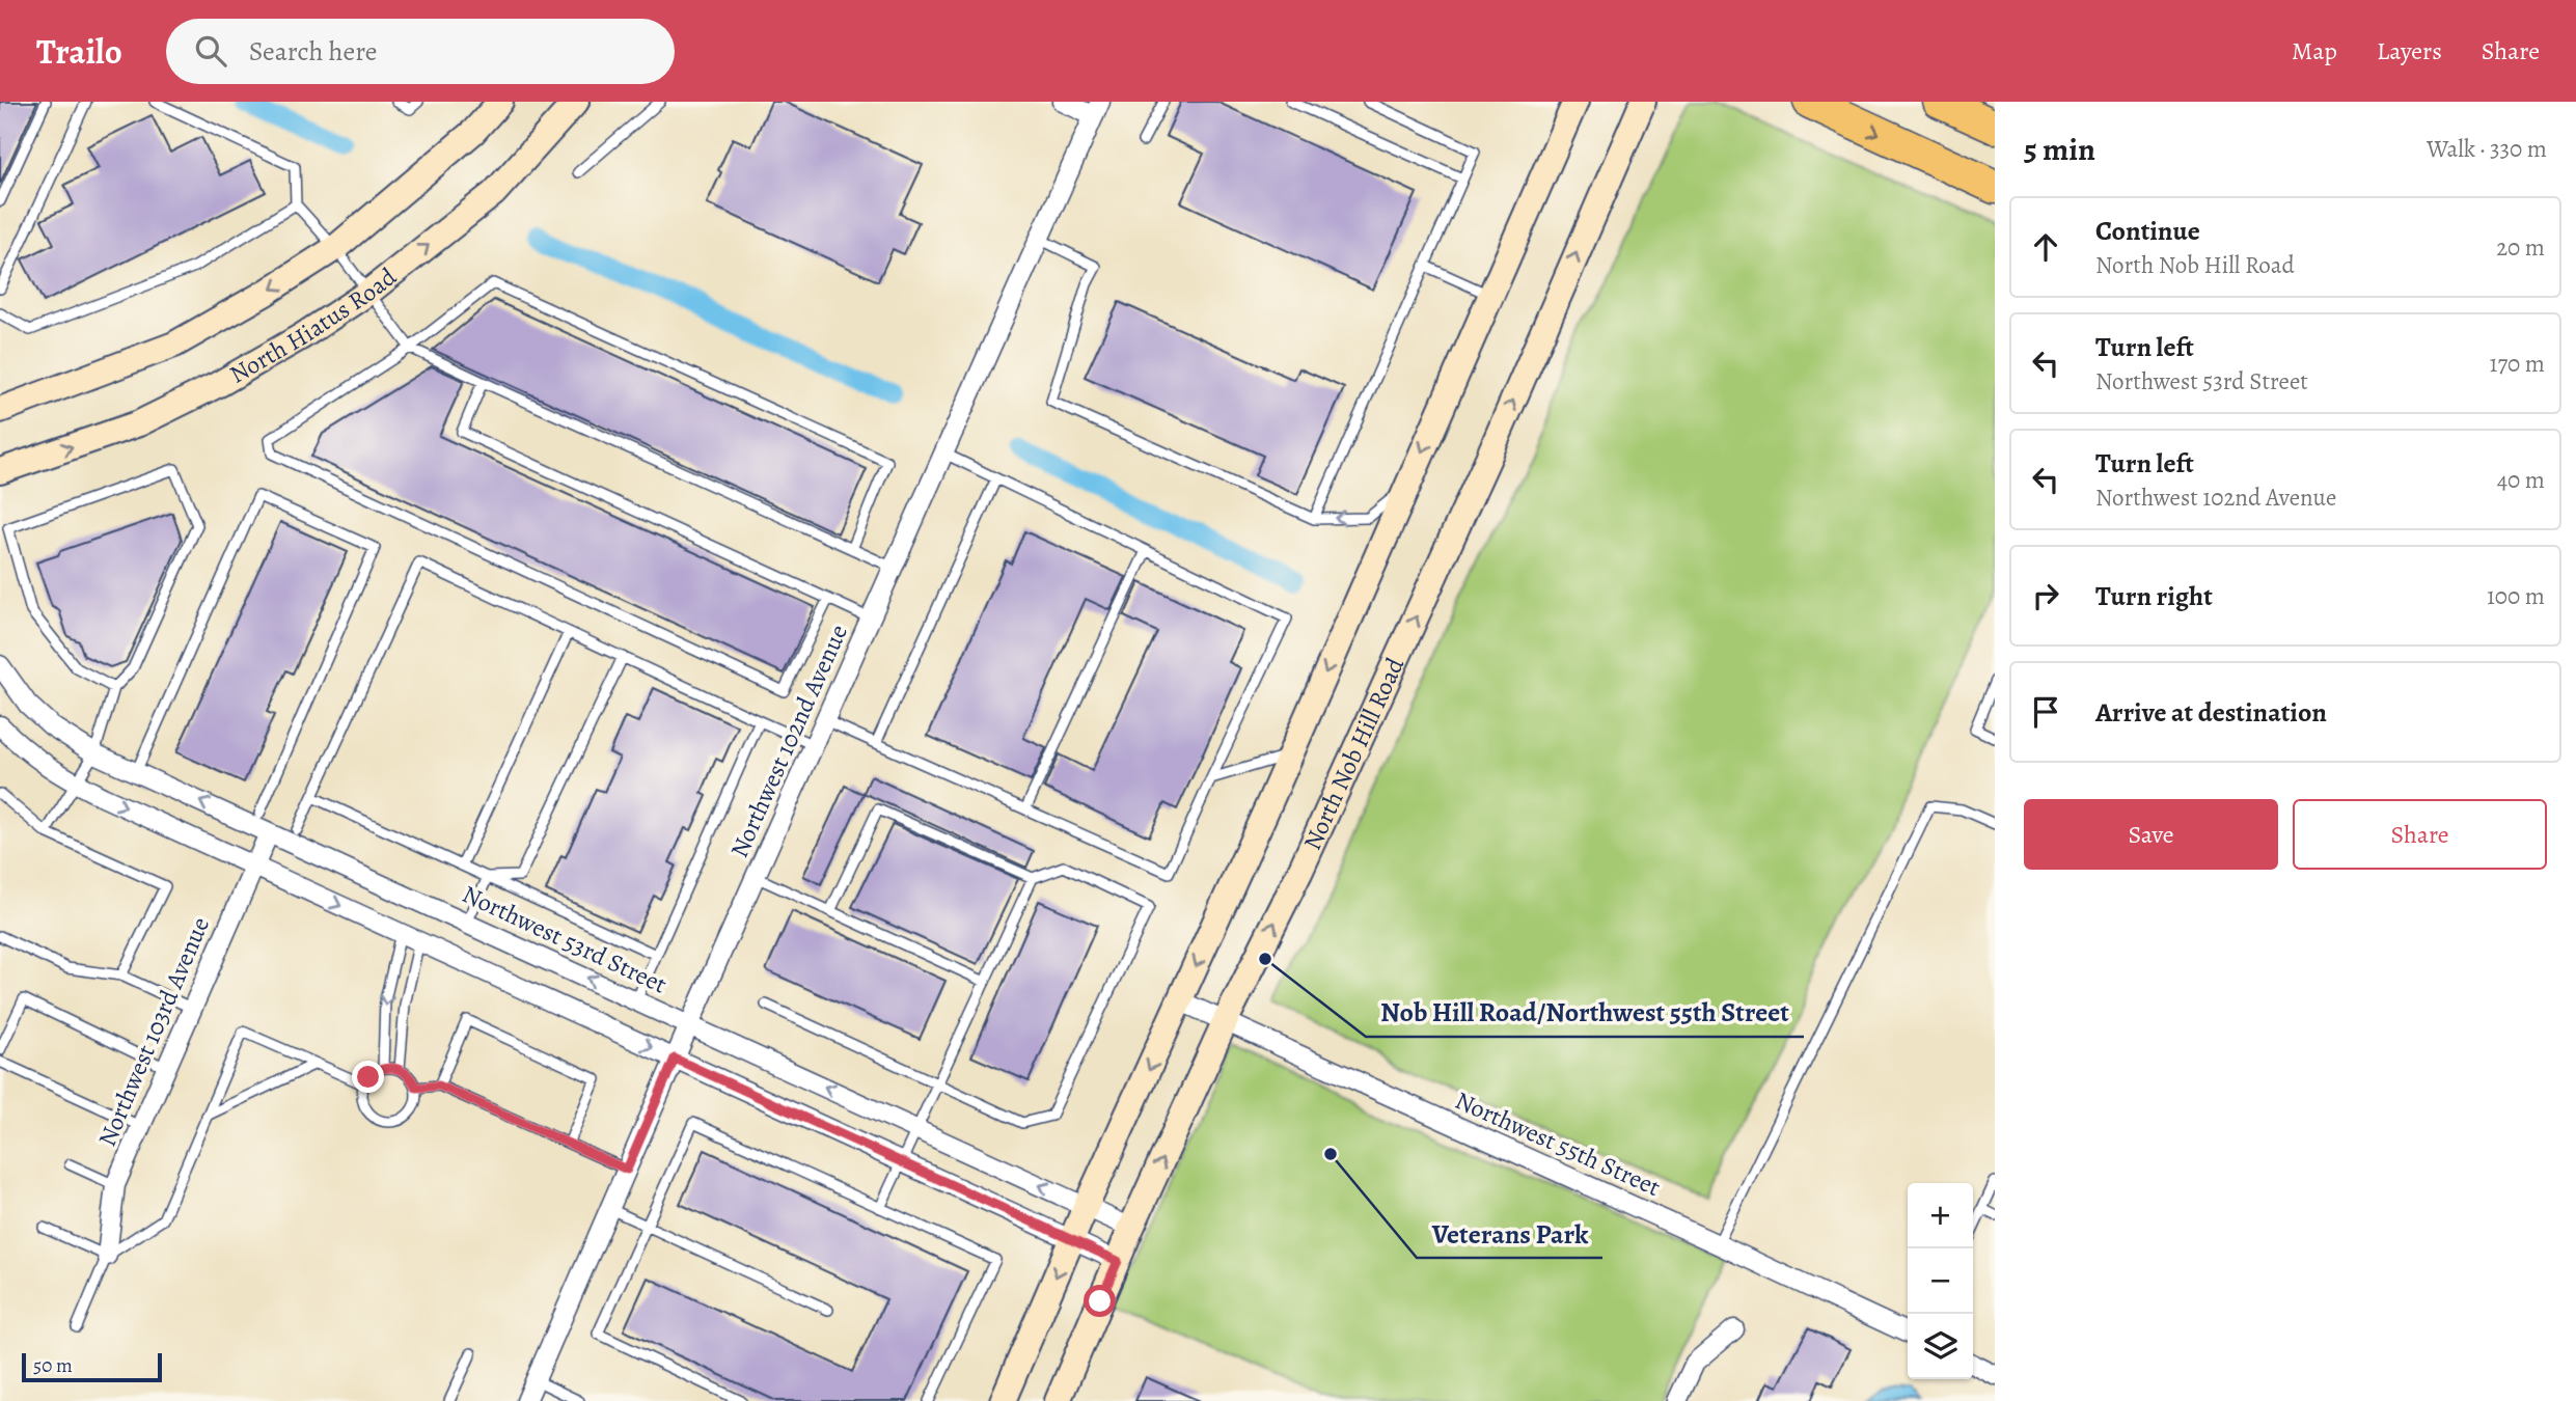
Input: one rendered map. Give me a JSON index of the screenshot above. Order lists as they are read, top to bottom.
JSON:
{
  "streets": {
    "main road": ["North Hiatus Road", "North Nob Hill Road"],
    "street": [
      "Northwest 102nd Avenue",
      "Northwest 53rd Street",
      "Northwest 103rd Avenue",
      "Northwest 55th Street"
    ]
  },
  "crossings": [
    ["Northwest 102nd Avenue", "Northwest 53rd Street"],
    ["North Nob Hill Road", "Northwest 53rd Street"],
    ["North Nob Hill Road", "Northwest 55th Street"],
    ["Northwest 53rd Street", "Northwest 103rd Avenue"]
  ],
  "places": ["Nob Hill Road/Northwest 55th Street", "Veterans Park"],
  "scale_bar": "50 m",
  "page": {
    "header": "Trailo",
    "search": "Search here",
    "nav": ["Map", "Layers", "Share"],
    "heading": ["5 min", "Walk · 330 m"],
    "list": [
      ["Continue", "North Nob Hill Road", "20 m"],
      ["Turn left", "Northwest 53rd Street", "170 m"],
      ["Turn left", "Northwest 102nd Avenue", "40 m"],
      ["Turn right", "100 m"],
      "Arrive at destination"
    ],
    "buttons": ["Save", "Share"],
    "map_buttons": ["+", "−"],
    "scale": "50 m"
  }
}
